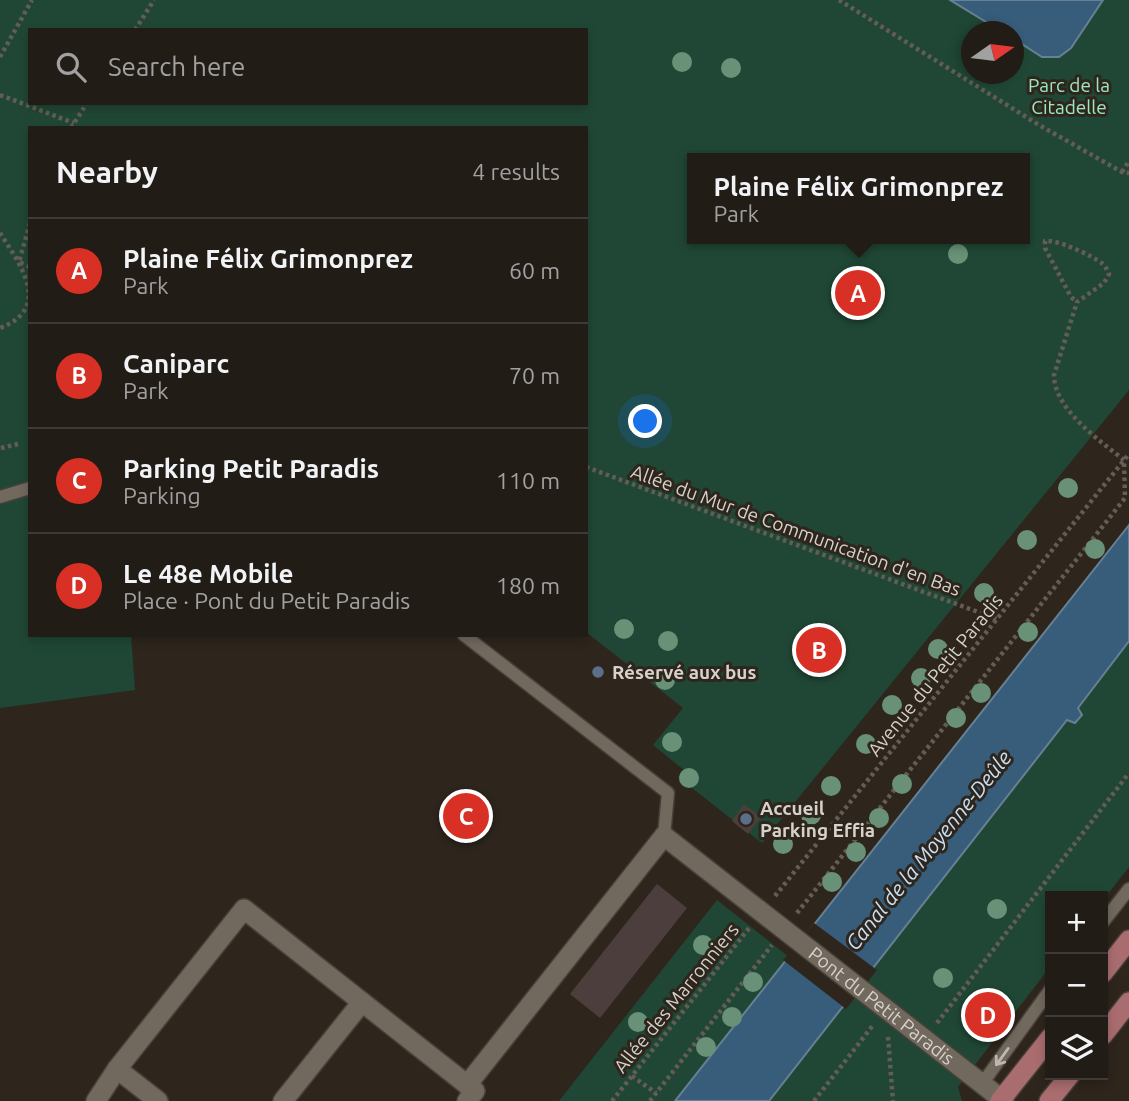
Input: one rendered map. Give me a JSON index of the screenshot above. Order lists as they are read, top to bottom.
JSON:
{
  "streets": {
    "street": ["Pont du Petit Paradis"],
    "path": ["Allée du Mur de Communication d'en Bas", "Avenue du Petit Paradis", "Allée des Marronniers"]
  },
  "crossings": [
    ["Allée du Mur de Communication d'en Bas", "Avenue du Petit Paradis"],
    ["Avenue du Petit Paradis", "Allée des Marronniers"],
    ["Avenue du Petit Paradis", "Pont du Petit Paradis"],
    ["Allée des Marronniers", "Pont du Petit Paradis"]
  ],
  "water": ["Canal de la Moyenne-Deûle"],
  "parks": ["Parc de la Citadelle"],
  "places": ["Réservé aux bus", "Accueil Parking Effia"],
  "north": "right",
  "page": {
    "search": "Search here",
    "heading": ["Nearby", "4 results"],
    "popup": ["Plaine Félix Grimonprez", "Park"],
    "list": [
      {
        "mark": "A",
        "name": "Plaine Félix Grimonprez",
        "note": "Park",
        "value": "60 m"
      },
      {
        "mark": "B",
        "name": "Caniparc",
        "note": "Park",
        "value": "70 m"
      },
      {
        "mark": "C",
        "name": "Parking Petit Paradis",
        "note": "Parking",
        "value": "110 m"
      },
      {
        "mark": "D",
        "name": "Le 48e Mobile",
        "note": "Place · Pont du Petit Paradis",
        "value": "180 m"
      }
    ],
    "pins": [
      "A",
      "B",
      "C",
      "D"
    ],
    "map_buttons": ["+", "−"]
  }
}
